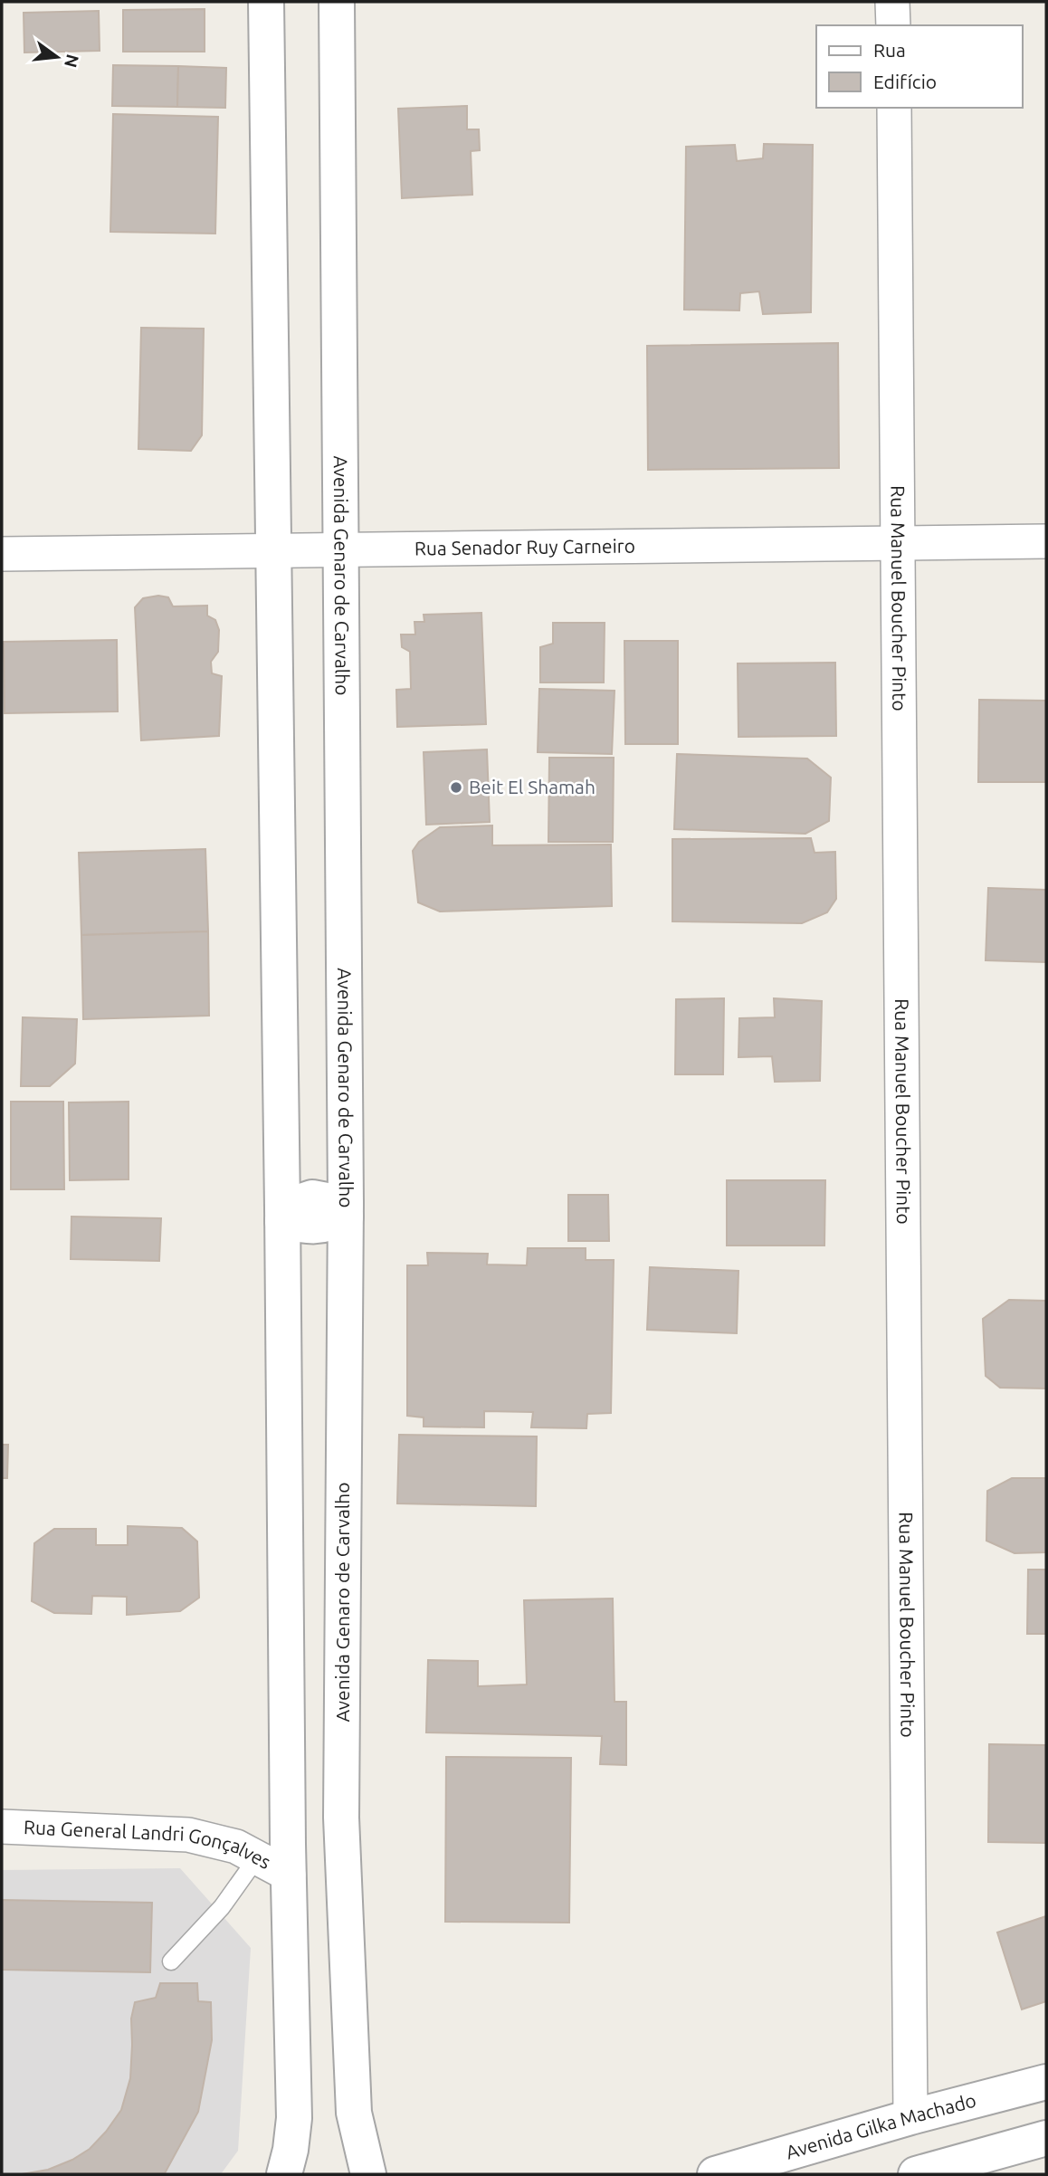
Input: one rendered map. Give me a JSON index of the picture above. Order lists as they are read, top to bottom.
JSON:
{
  "streets": {
    "street": [
      "Rua Senador Ruy Carneiro",
      "Avenida Genaro de Carvalho",
      "Rua Manuel Boucher Pinto",
      "Rua General Landri Gonçalves",
      "Avenida Gilka Machado"
    ]
  },
  "crossings": [
    ["Rua Senador Ruy Carneiro", "Avenida Genaro de Carvalho"],
    ["Rua Senador Ruy Carneiro", "Rua Manuel Boucher Pinto"],
    ["Rua Manuel Boucher Pinto", "Avenida Gilka Machado"]
  ],
  "places": ["Beit El Shamah"],
  "legend": ["Rua", "Edifício"],
  "north": "right"
}
